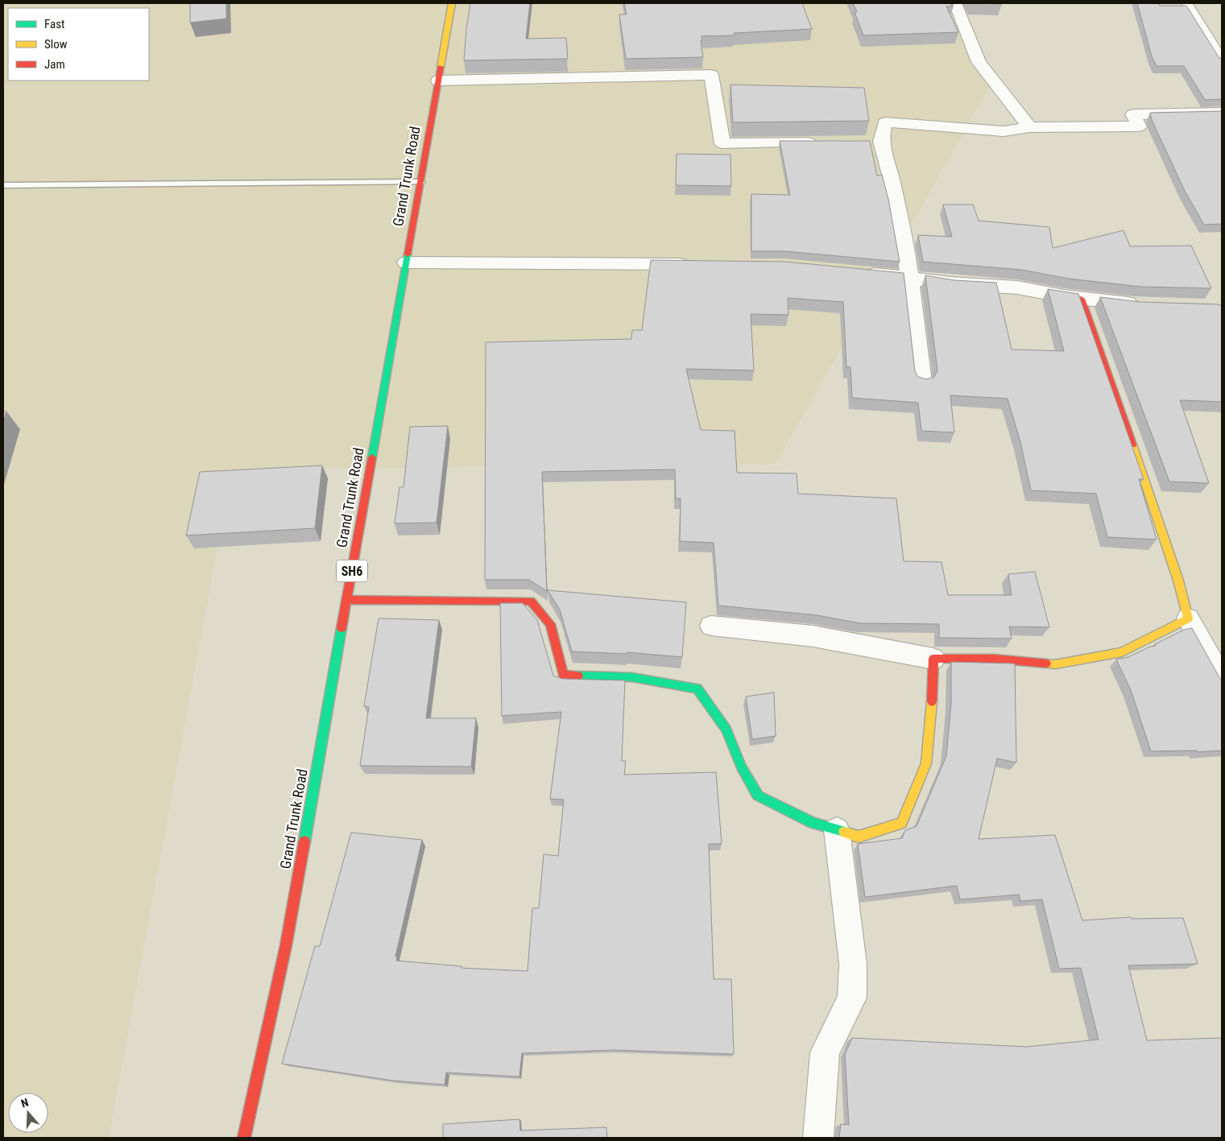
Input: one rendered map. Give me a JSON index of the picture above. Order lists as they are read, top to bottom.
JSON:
{
  "streets": {
    "main road": ["Grand Trunk Road", "SH6"]
  },
  "legend": ["Fast", "Slow", "Jam"],
  "north": "top"
}
